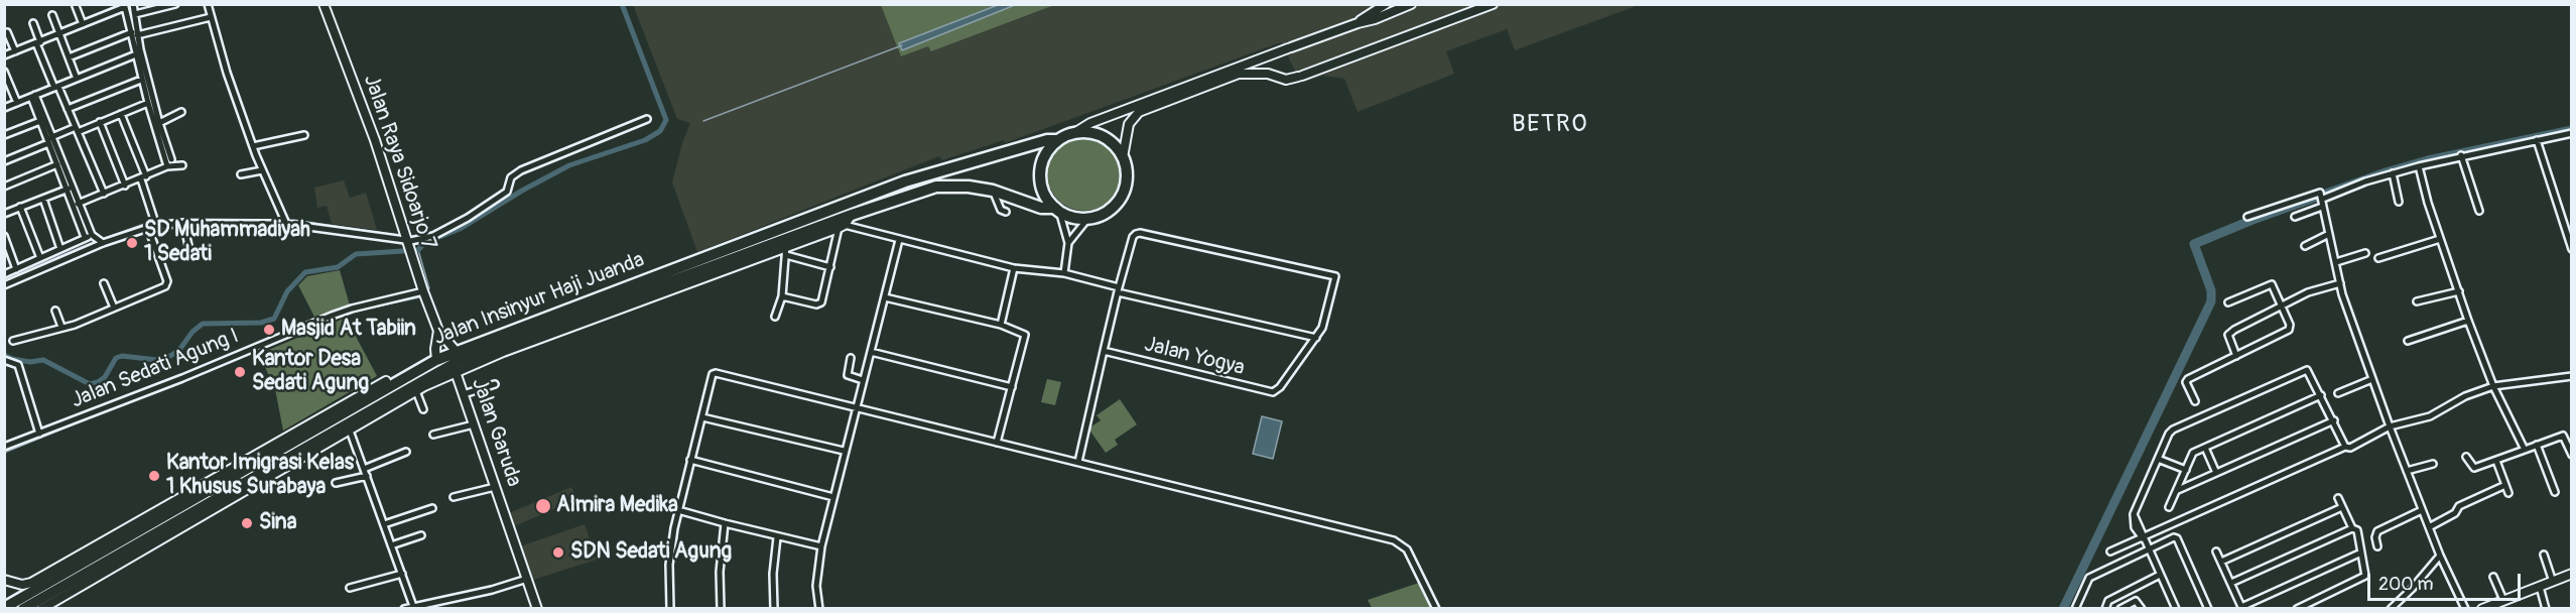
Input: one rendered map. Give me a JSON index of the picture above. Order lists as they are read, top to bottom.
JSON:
{
  "streets": {
    "highway": ["Jalan Insinyur Haji Juanda"],
    "street": [
      "Jalan Raya Sidoarjo 7",
      "Jalan Yogya",
      "Jalan Sedati Agung I",
      "Jalan Garuda"
    ]
  },
  "crossings": [
    ["Jalan Raya Sidoarjo 7", "Jalan Insinyur Haji Juanda"],
    ["Jalan Raya Sidoarjo 7", "Jalan Sedati Agung I"],
    ["Jalan Insinyur Haji Juanda", "Jalan Garuda"]
  ],
  "districts": ["BETRO"],
  "places": [
    "SD Muhammadiyah 1 Sedati",
    "Masjid At Tabiin",
    "Kantor Desa Sedati Agung",
    "Kantor Imigrasi Kelas 1 Khusus Surabaya",
    "Almira Medika",
    "Sina",
    "SDN Sedati Agung"
  ],
  "scale_bar": "200 m"
}
